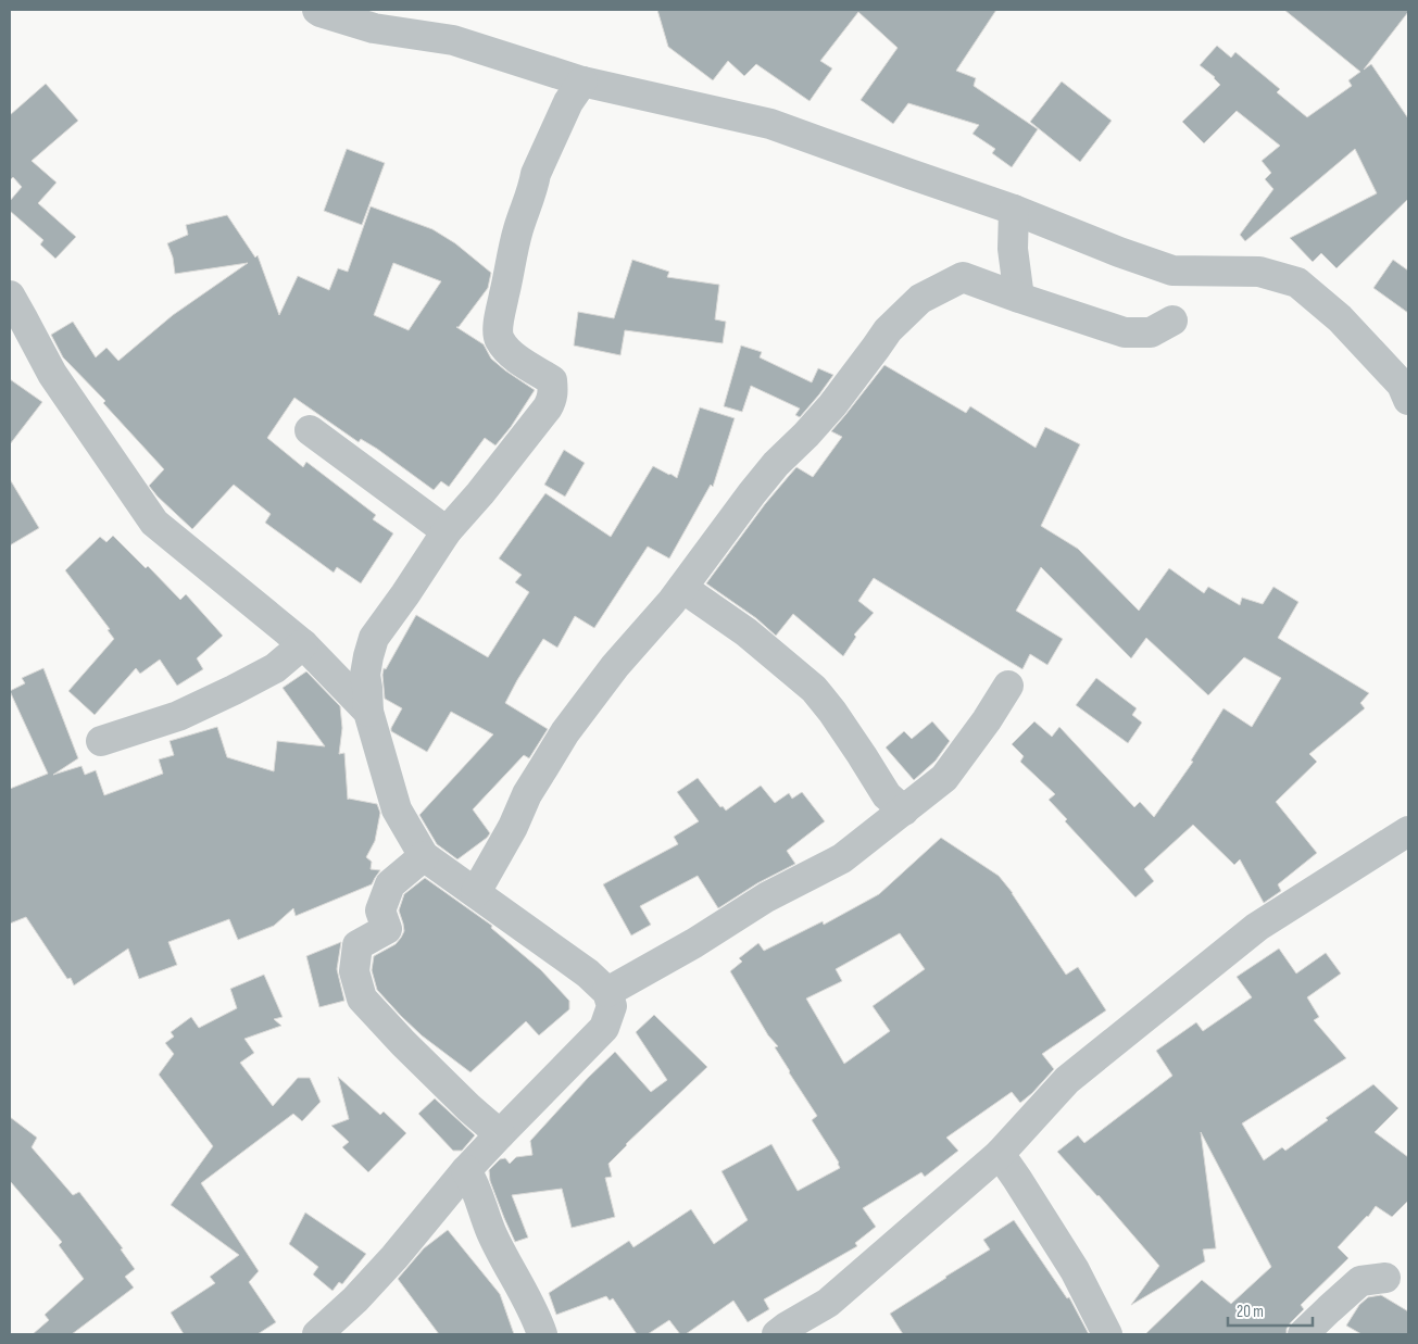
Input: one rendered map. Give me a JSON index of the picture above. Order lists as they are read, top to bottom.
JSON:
{
  "scale_bar": "20 m"
}
